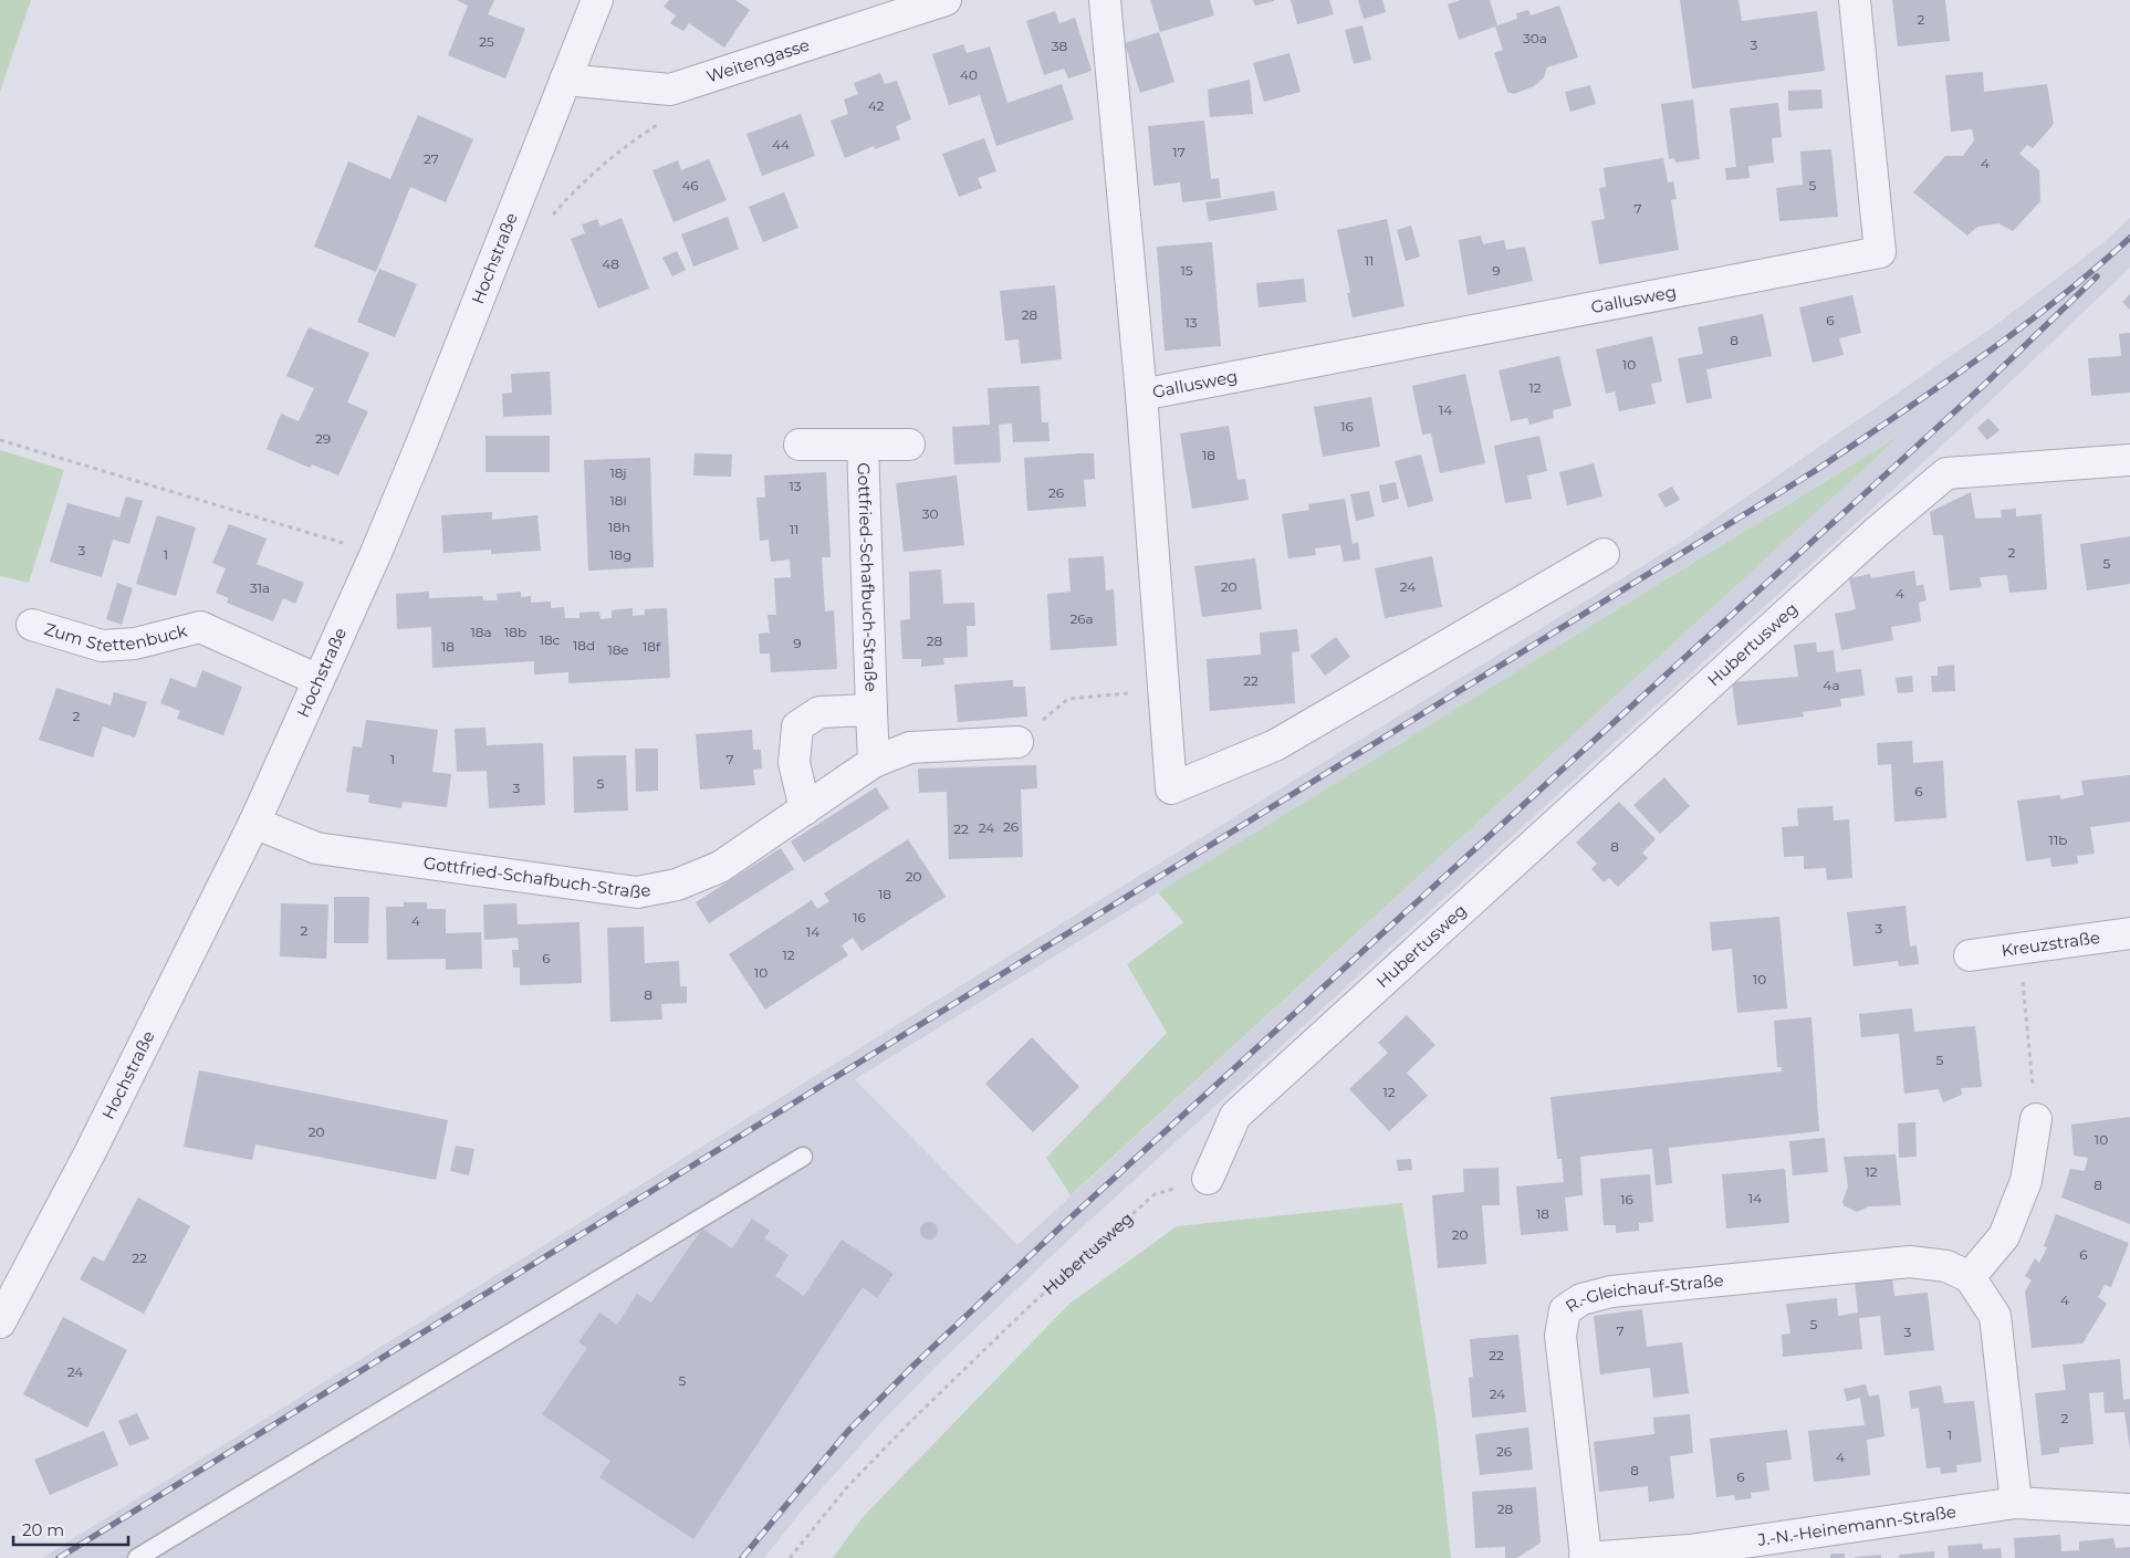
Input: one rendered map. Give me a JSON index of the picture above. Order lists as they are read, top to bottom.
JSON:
{
  "streets": {
    "street": [
      "Weitengasse",
      "Hochstraße",
      "Gallusweg",
      "Gottfried-Schafbuch-Straße",
      "Zum Stettenbuck",
      "Hubertusweg",
      "Kreuzstraße",
      "R.-Gleichauf-Straße",
      "J.-N.-Heinemann-Straße"
    ]
  },
  "crossings": [
    ["Weitengasse", "Hochstraße"],
    ["Hochstraße", "Gottfried-Schafbuch-Straße"],
    ["Hochstraße", "Zum Stettenbuck"],
    ["R.-Gleichauf-Straße", "J.-N.-Heinemann-Straße"]
  ],
  "house_numbers": [
    "2",
    "30a",
    "25",
    "3",
    "38",
    "40",
    "42",
    "44",
    "17",
    "27",
    "4",
    "46",
    "5",
    "7",
    "11",
    "48",
    "15",
    "9",
    "28",
    "6",
    "13",
    "8",
    "10",
    "12",
    "14",
    "16",
    "29",
    "18",
    "18j",
    "13",
    "26",
    "18i",
    "30",
    "18h",
    "11",
    "3",
    "2",
    "1",
    "18g",
    "5",
    "20",
    "24",
    "31a",
    "4",
    "26a",
    "18a",
    "18b",
    "18c",
    "28",
    "9",
    "18d",
    "18",
    "18f",
    "18e",
    "22",
    "4a",
    "2",
    "1",
    "7",
    "5",
    "3",
    "6",
    "26",
    "24",
    "22",
    "11b",
    "8",
    "20",
    "18",
    "16",
    "4",
    "3",
    "2",
    "14",
    "12",
    "6",
    "10",
    "10",
    "8",
    "5",
    "12",
    "20",
    "10",
    "12",
    "8",
    "14",
    "16",
    "18",
    "20",
    "6",
    "22",
    "4",
    "5",
    "7",
    "3",
    "22",
    "24",
    "5",
    "24",
    "2",
    "1",
    "26",
    "4",
    "8",
    "6",
    "28"
  ],
  "scale_bar": "20 m"
}
